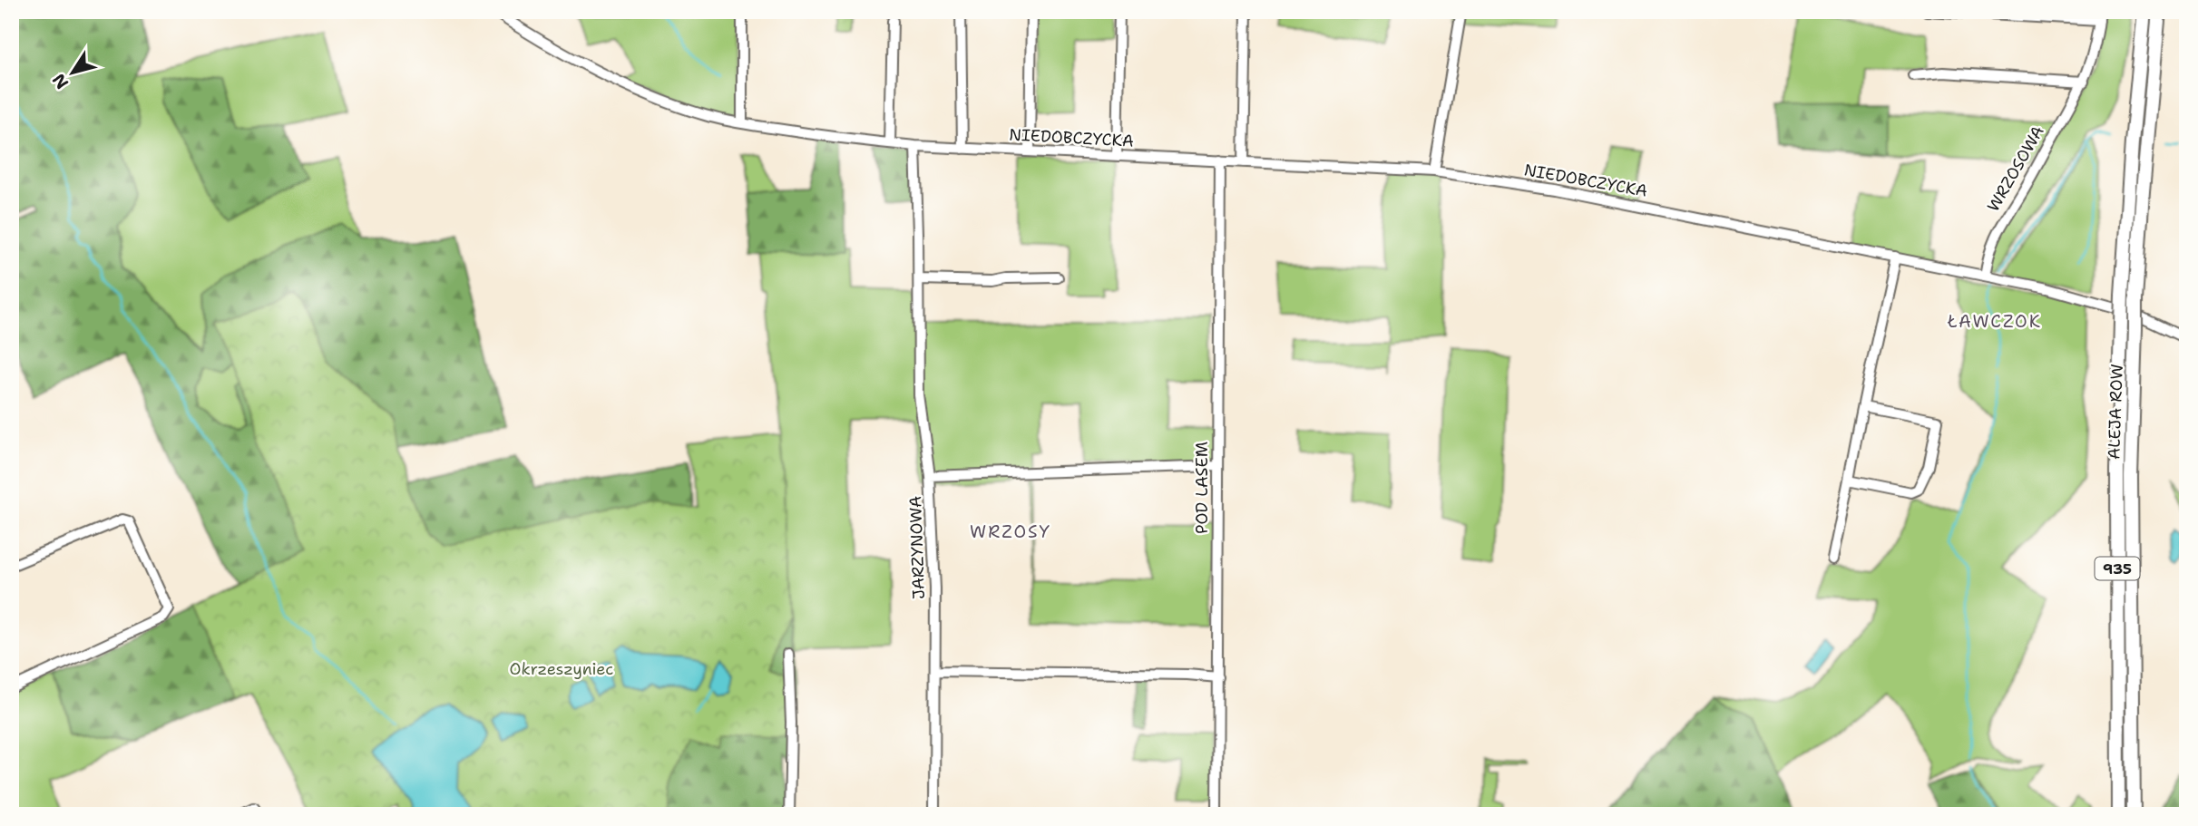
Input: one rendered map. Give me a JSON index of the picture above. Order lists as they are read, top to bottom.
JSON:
{
  "streets": {
    "main road": ["ALEJA ROW", "935"],
    "street": [
      "NIEDOBCZYCKA",
      "WRZOSOWA",
      "POD LASEM",
      "JARZYNOWA"
    ]
  },
  "crossings": [
    ["NIEDOBCZYCKA", "WRZOSOWA"],
    ["NIEDOBCZYCKA", "POD LASEM"],
    ["NIEDOBCZYCKA", "JARZYNOWA"]
  ],
  "districts": ["ŁAWCZOK", "WRZOSY"],
  "parks": ["Okrzeszyniec"],
  "north": "bottom left"
}
